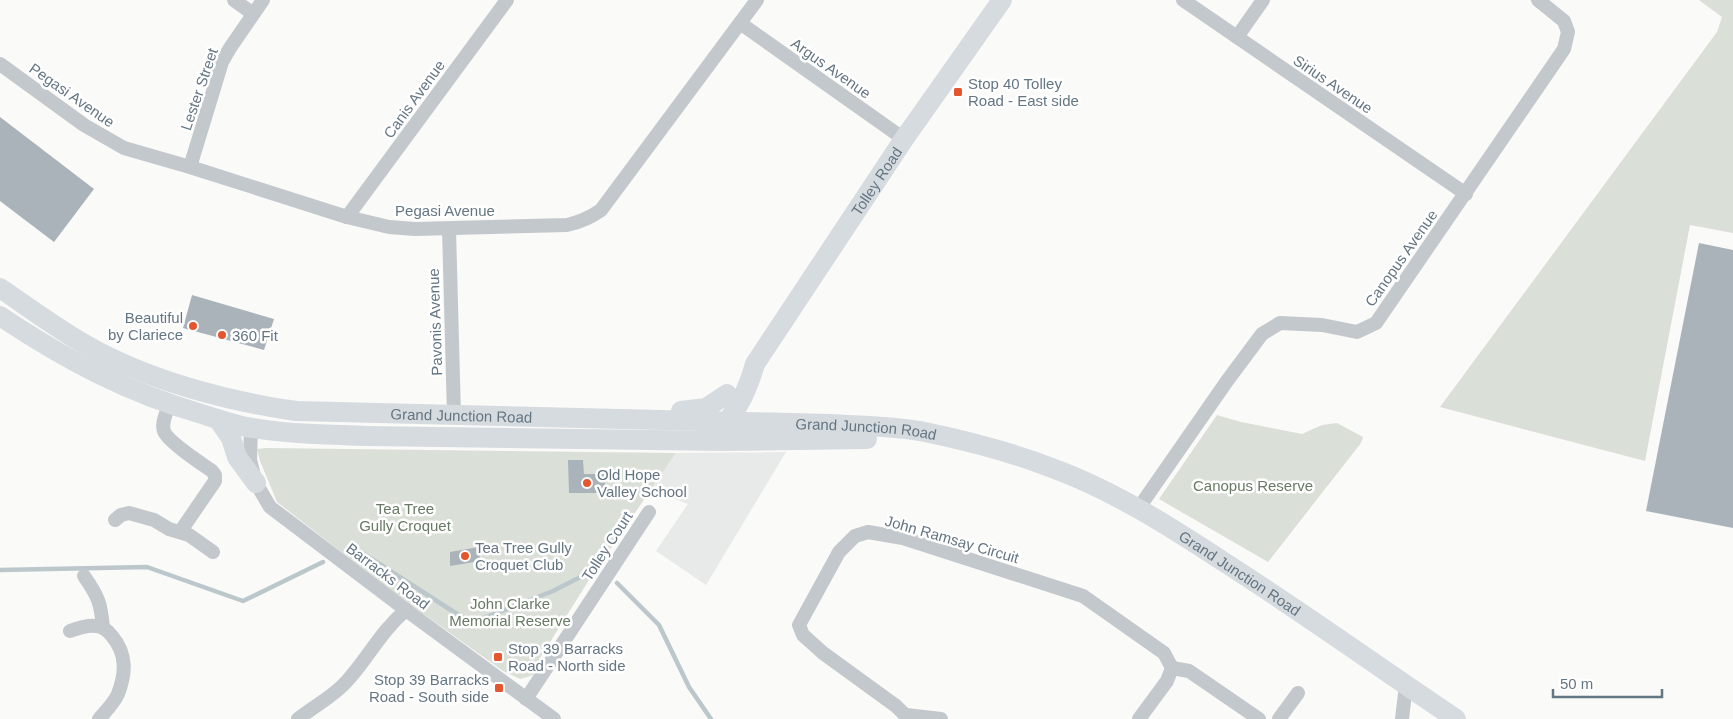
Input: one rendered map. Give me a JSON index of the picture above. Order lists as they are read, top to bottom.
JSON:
{
  "streets": {
    "main road": ["Tolley Road", "Grand Junction Road"],
    "street": [
      "Argus Avenue",
      "Sirius Avenue",
      "Lester Street",
      "Pegasi Avenue",
      "Canis Avenue",
      "Canopus Avenue",
      "Pavonis Avenue",
      "John Ramsay Circuit",
      "Tolley Court",
      "Barracks Road"
    ]
  },
  "crossings": [
    ["Argus Avenue", "Pegasi Avenue"],
    ["Argus Avenue", "Tolley Road"],
    ["Sirius Avenue", "Canopus Avenue"],
    ["Lester Street", "Pegasi Avenue"],
    ["Pegasi Avenue", "Canis Avenue"],
    ["Pegasi Avenue", "Pavonis Avenue"],
    ["Tolley Road", "Grand Junction Road"],
    ["Canopus Avenue", "Grand Junction Road"],
    ["Pavonis Avenue", "Grand Junction Road"],
    ["Grand Junction Road", "Barracks Road"],
    ["Tolley Court", "Barracks Road"]
  ],
  "parks": ["Canopus Reserve", "Tea Tree Gully Croquet", "John Clarke Memorial Reserve"],
  "places": {
    "transit": ["Stop 40 Tolley Road - East side", "Stop 39 Barracks Road - North side", "Stop 39 Barracks Road - South side"],
    "other": [
      "Beautiful by Clariece",
      "360 Fit",
      "Old Hope Valley School",
      "Tea Tree Gully Croquet Club"
    ]
  },
  "scale_bar": "50 m"
}
